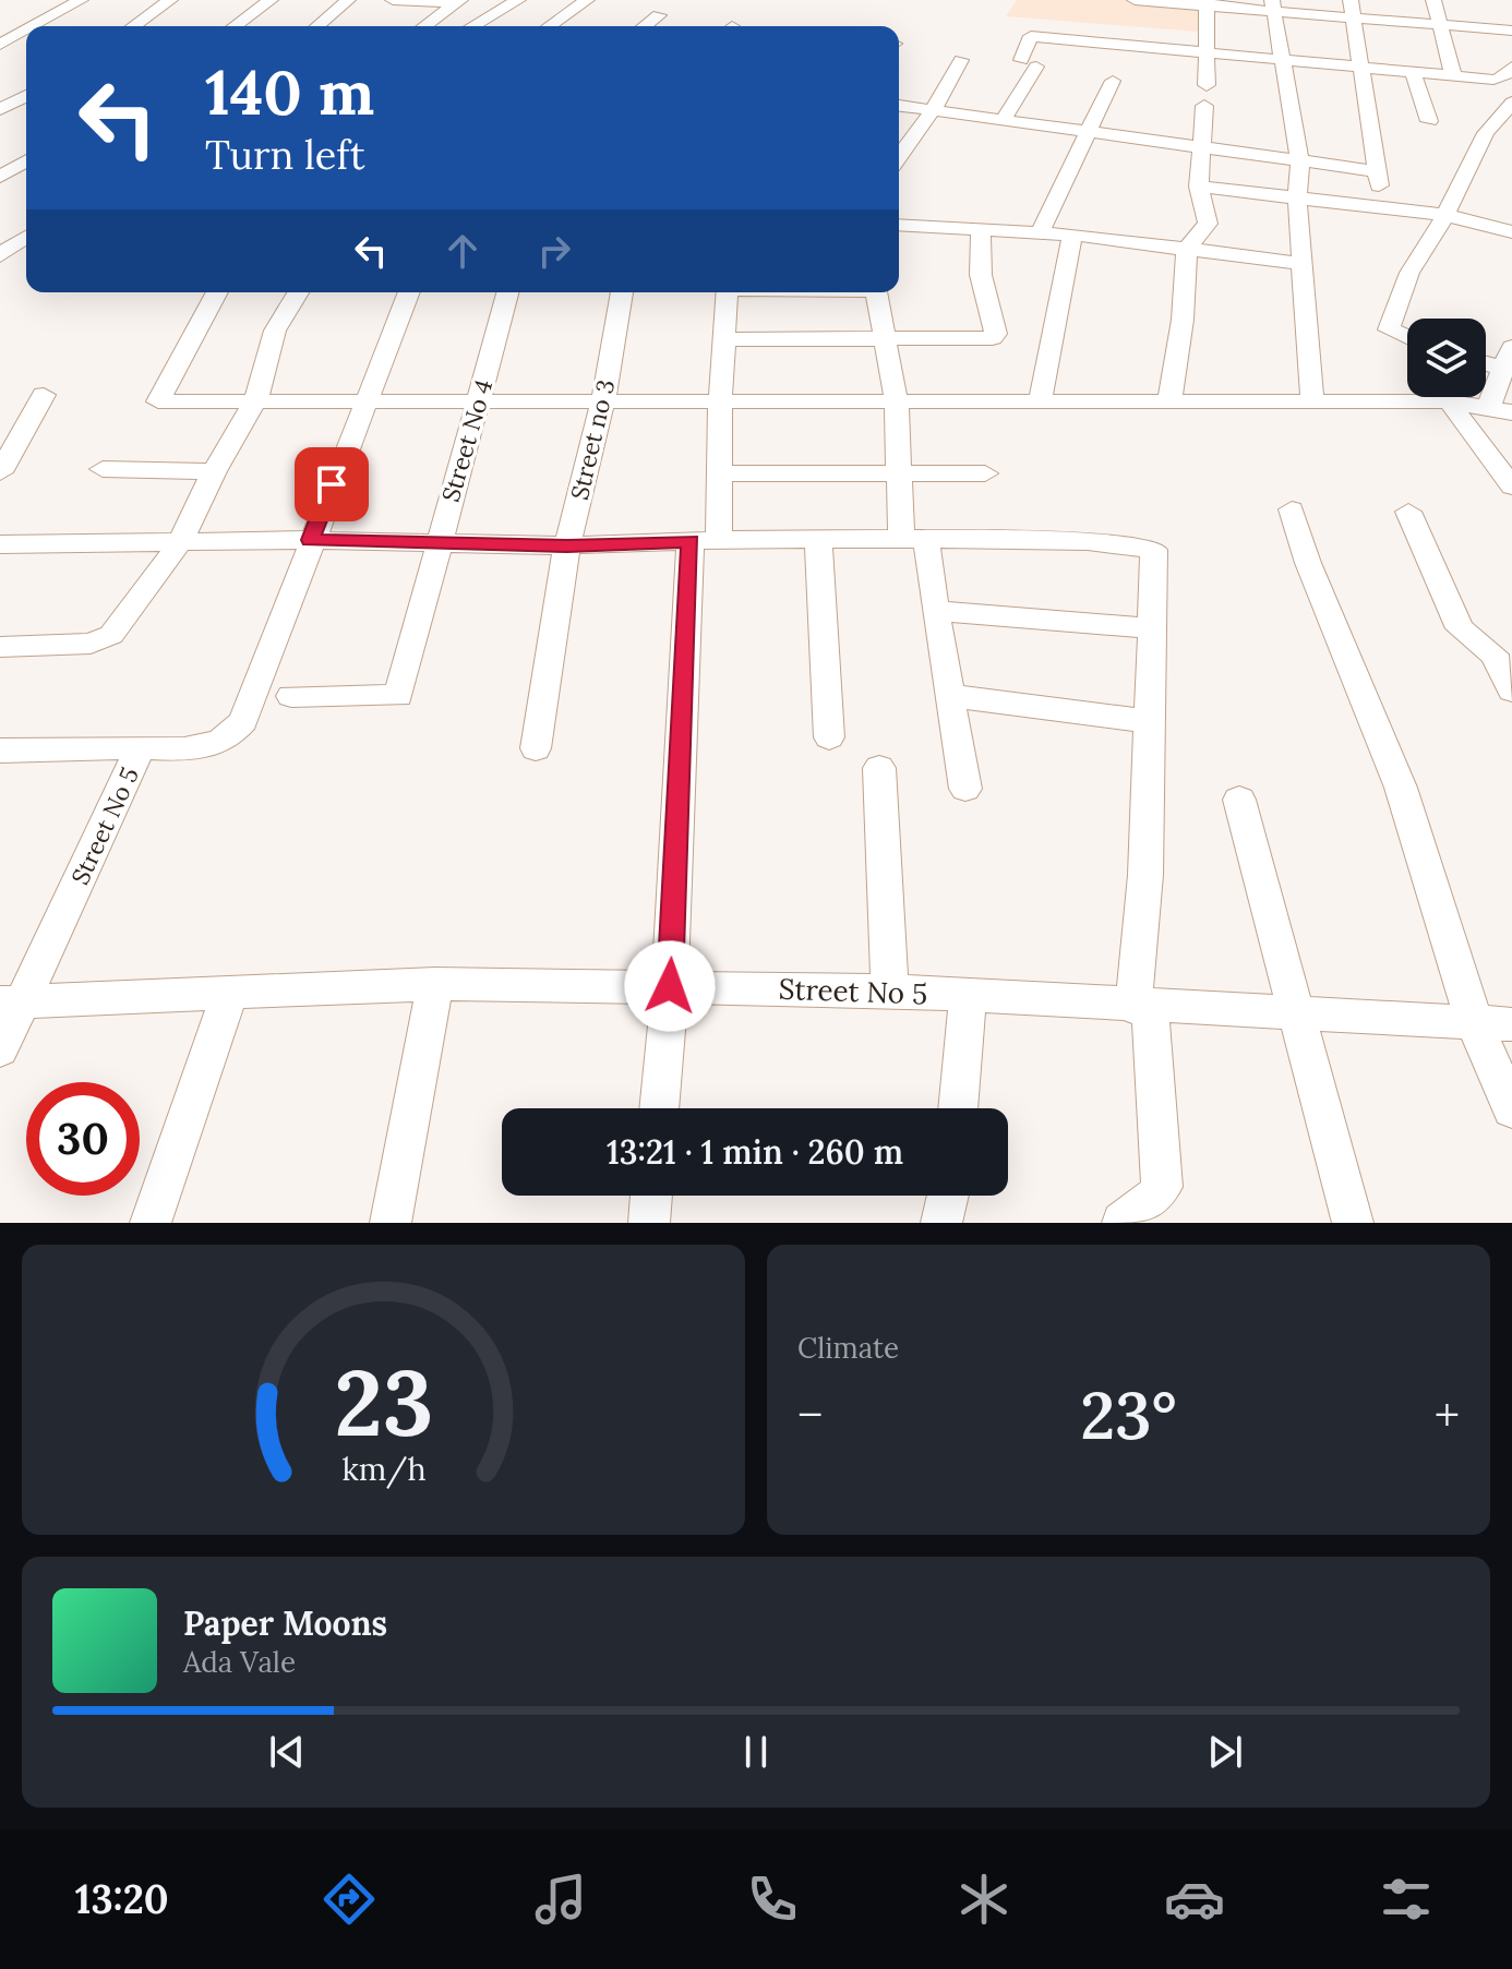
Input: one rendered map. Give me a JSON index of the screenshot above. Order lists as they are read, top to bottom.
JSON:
{
  "streets": {
    "street": ["Street no 3", "Street No 4", "Street No 5"]
  },
  "page": {
    "turn": ["140 m", "Turn left"],
    "limit": "30",
    "trip": "13:21 · 1 min · 260 m",
    "tile": "Climate",
    "heat": ["−", "23°", "+"],
    "song": ["Paper Moons", "Ada Vale"],
    "tabs": "13:20",
    "gauge": ["23", "km/h"]
  }
}
